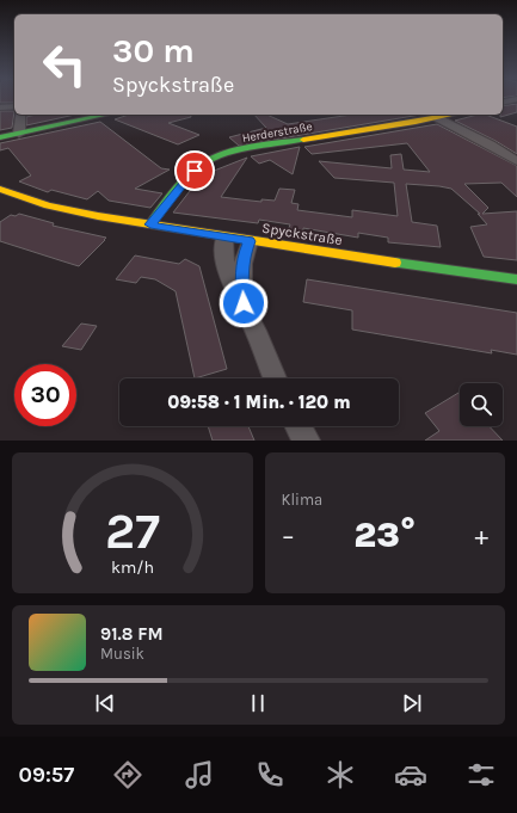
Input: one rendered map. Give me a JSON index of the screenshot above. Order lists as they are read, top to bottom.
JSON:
{
  "streets": {
    "street": ["Herderstraße", "Spyckstraße"]
  },
  "crossings": [
    ["Herderstraße", "Spyckstraße"]
  ],
  "page": {
    "turn": ["30 m", "Spyckstraße"],
    "limit": "30",
    "trip": "09:58 · 1 Min. · 120 m",
    "tile": "Klima",
    "heat": ["−", "23°", "+"],
    "song": ["91.8 FM", "Musik"],
    "tabs": "09:57",
    "gauge": ["27", "km/h"]
  }
}
